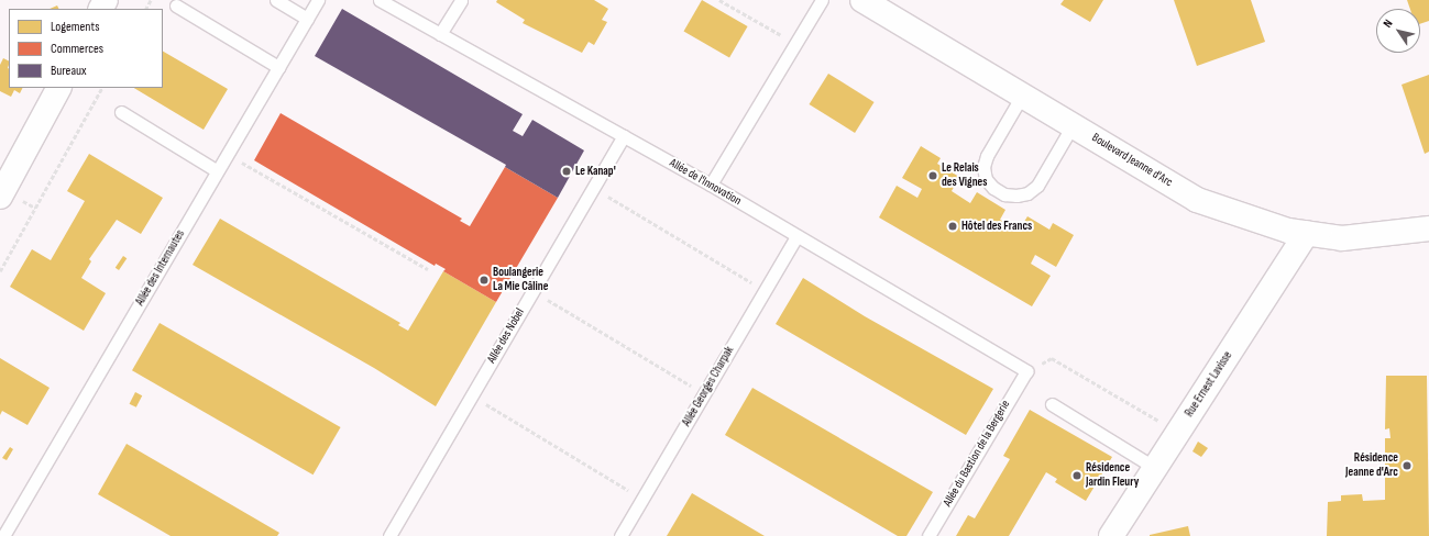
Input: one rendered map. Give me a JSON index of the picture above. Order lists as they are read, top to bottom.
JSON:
{
  "streets": {
    "street": ["Boulevard Jeanne d'Arc", "Rue Ernest Lavisse"],
    "lane": [
      "Allée de l'Innovation",
      "Allée des Internautes",
      "Allée des Nobel",
      "Allée Georges Charpak",
      "Allée du Bastion de la Bergerie"
    ]
  },
  "crossings": [
    ["Boulevard Jeanne d'Arc", "Rue Ernest Lavisse"],
    ["Allée de l'Innovation", "Allée des Nobel"],
    ["Allée de l'Innovation", "Allée Georges Charpak"],
    ["Allée de l'Innovation", "Allée du Bastion de la Bergerie"]
  ],
  "places": [
    "Le Kanap'",
    "Le Relais des Vignes",
    "Hôtel des Francs",
    "Boulangerie La Mie Câline",
    "Résidence Jeanne d'Arc",
    "Résidence Jardin Fleury"
  ],
  "legend": ["Logements", "Commerces", "Bureaux"],
  "north": "top left"
}
